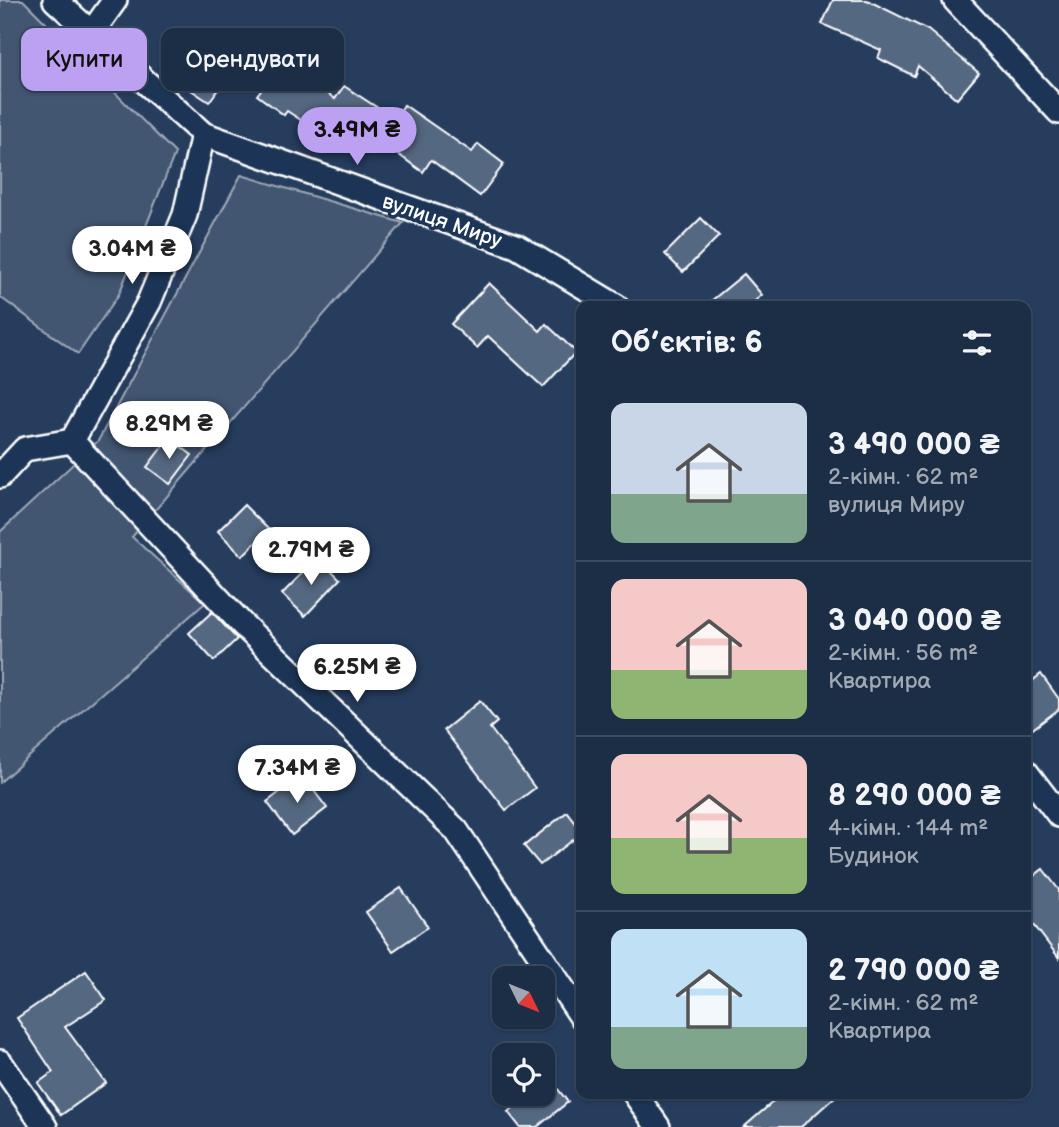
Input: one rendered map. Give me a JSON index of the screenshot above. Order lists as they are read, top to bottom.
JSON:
{
  "streets": {
    "street": ["вулиця Миру"]
  },
  "north": "bottom right",
  "page": {
    "chip": ["Купити", "Орендувати"],
    "price": [
      "3.49M ₴",
      "3.04M ₴",
      "8.29M ₴",
      "2.79M ₴",
      "6.25M ₴",
      "7.34M ₴"
    ],
    "heading": "Об’єктів: 6",
    "list": [
      {
        "name": "3 490 000 ₴",
        "note": "2-кімн. · 62 m² · вулиця Миру"
      },
      {
        "name": "3 040 000 ₴",
        "note": "2-кімн. · 56 m² · Квартира"
      },
      {
        "name": "8 290 000 ₴",
        "note": "4-кімн. · 144 m² · Будинок"
      },
      {
        "name": "2 790 000 ₴",
        "note": "2-кімн. · 62 m² · Квартира"
      }
    ]
  }
}
